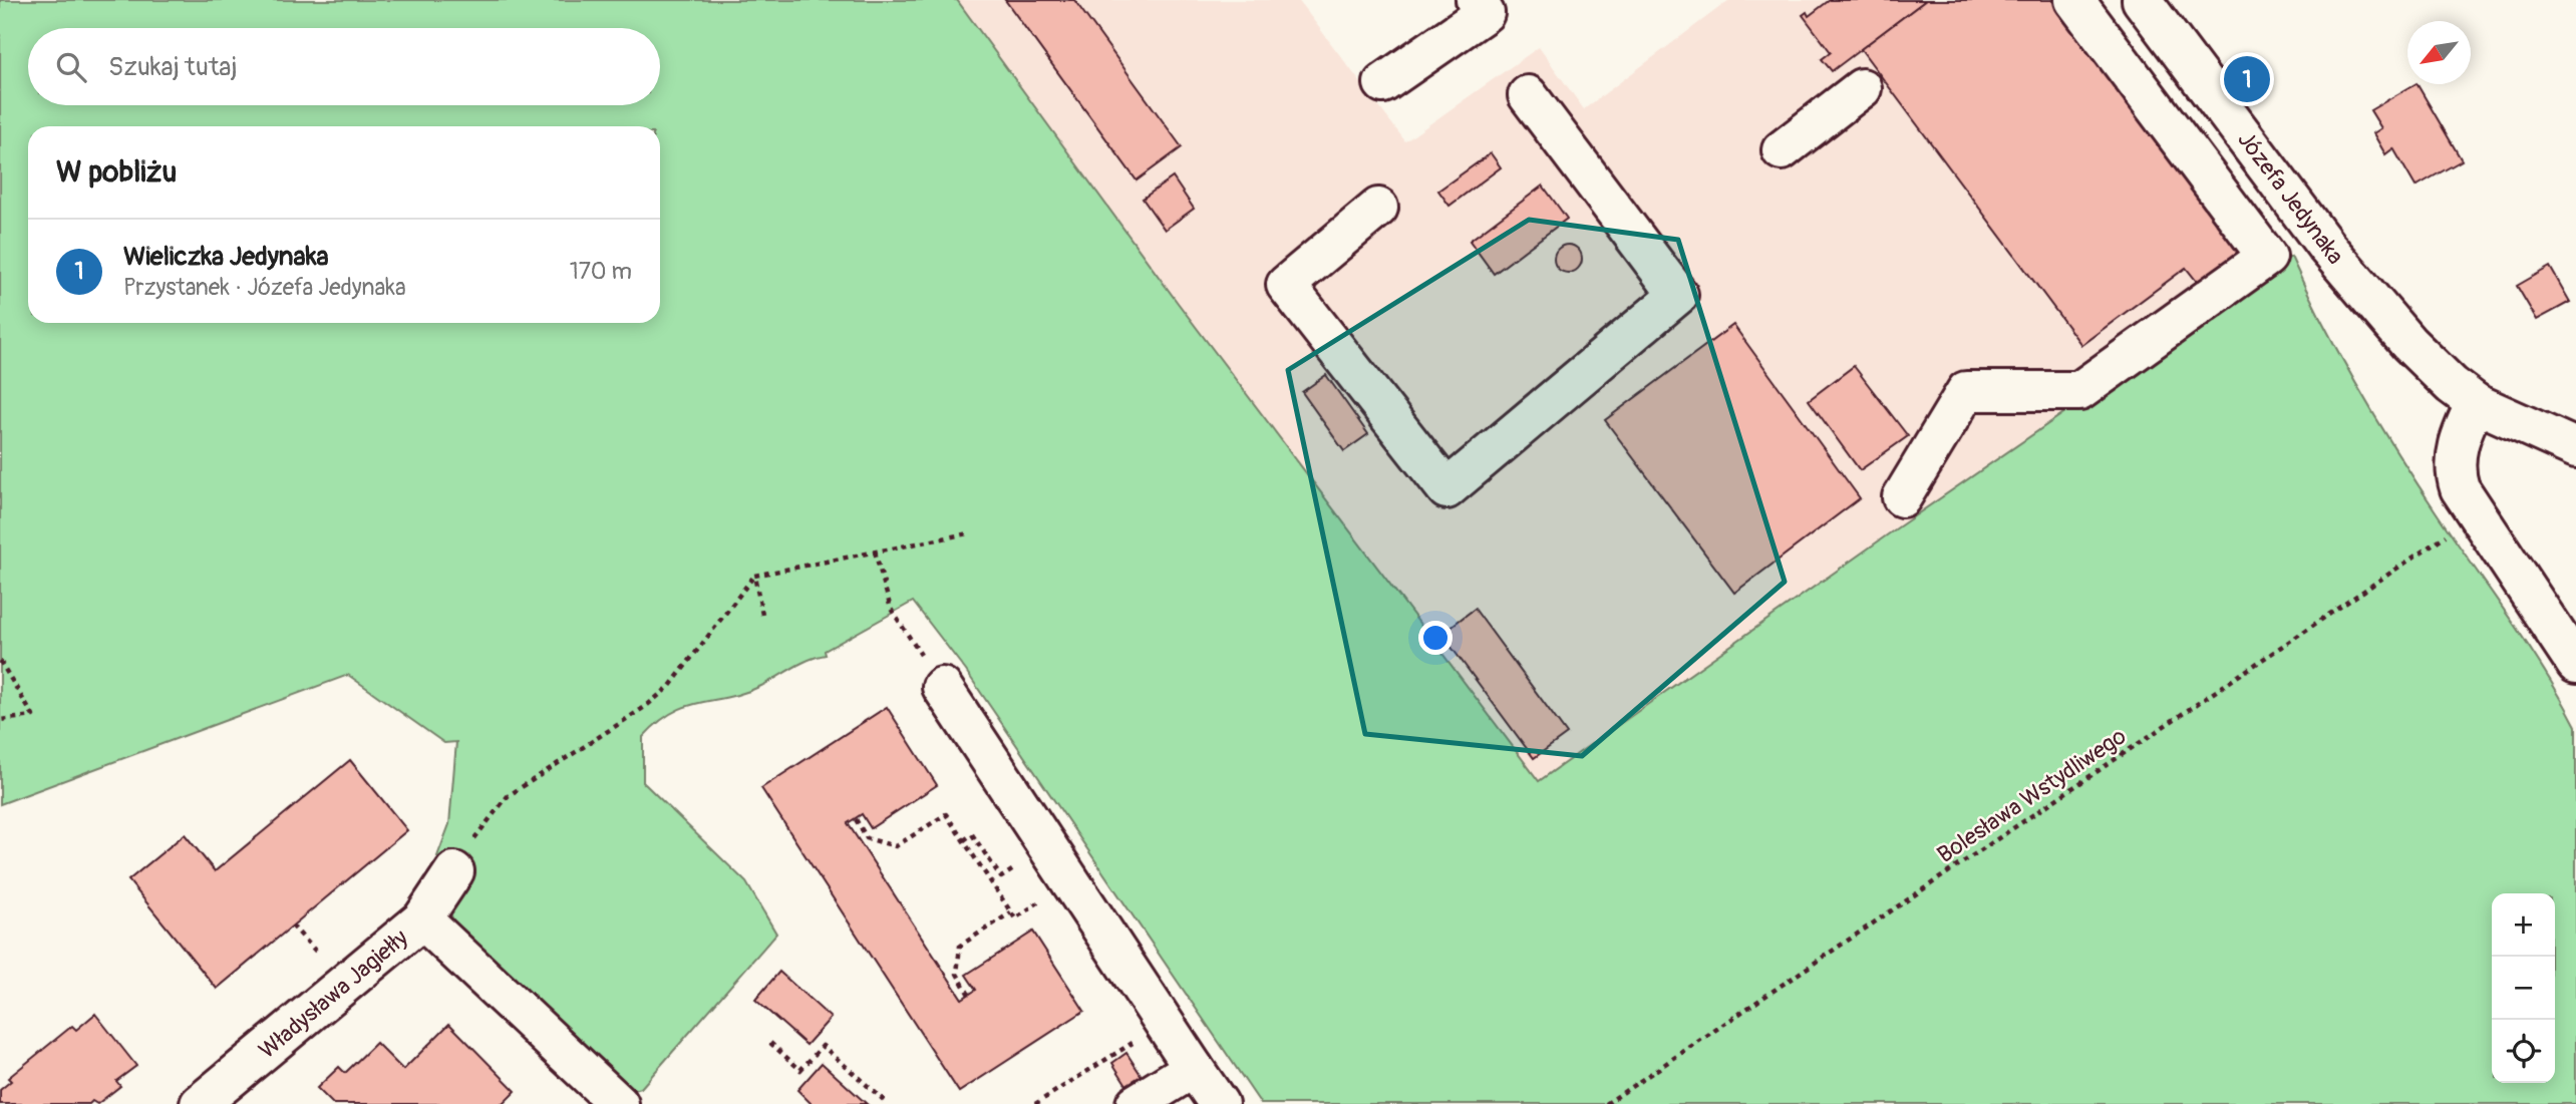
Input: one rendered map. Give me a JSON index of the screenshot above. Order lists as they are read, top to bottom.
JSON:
{
  "streets": {
    "street": ["Józefa Jedynaka", "Władysława Jagiełły"],
    "path": ["Bolesława Wstydliwego"]
  },
  "north": "bottom left",
  "page": {
    "search": "Szukaj tutaj",
    "pins": "1",
    "heading": "W pobliżu",
    "list": [
      {
        "mark": "1",
        "name": "Wieliczka Jedynaka",
        "note": "Przystanek · Józefa Jedynaka",
        "value": "170 m"
      }
    ],
    "map_buttons": ["+", "−"]
  }
}
